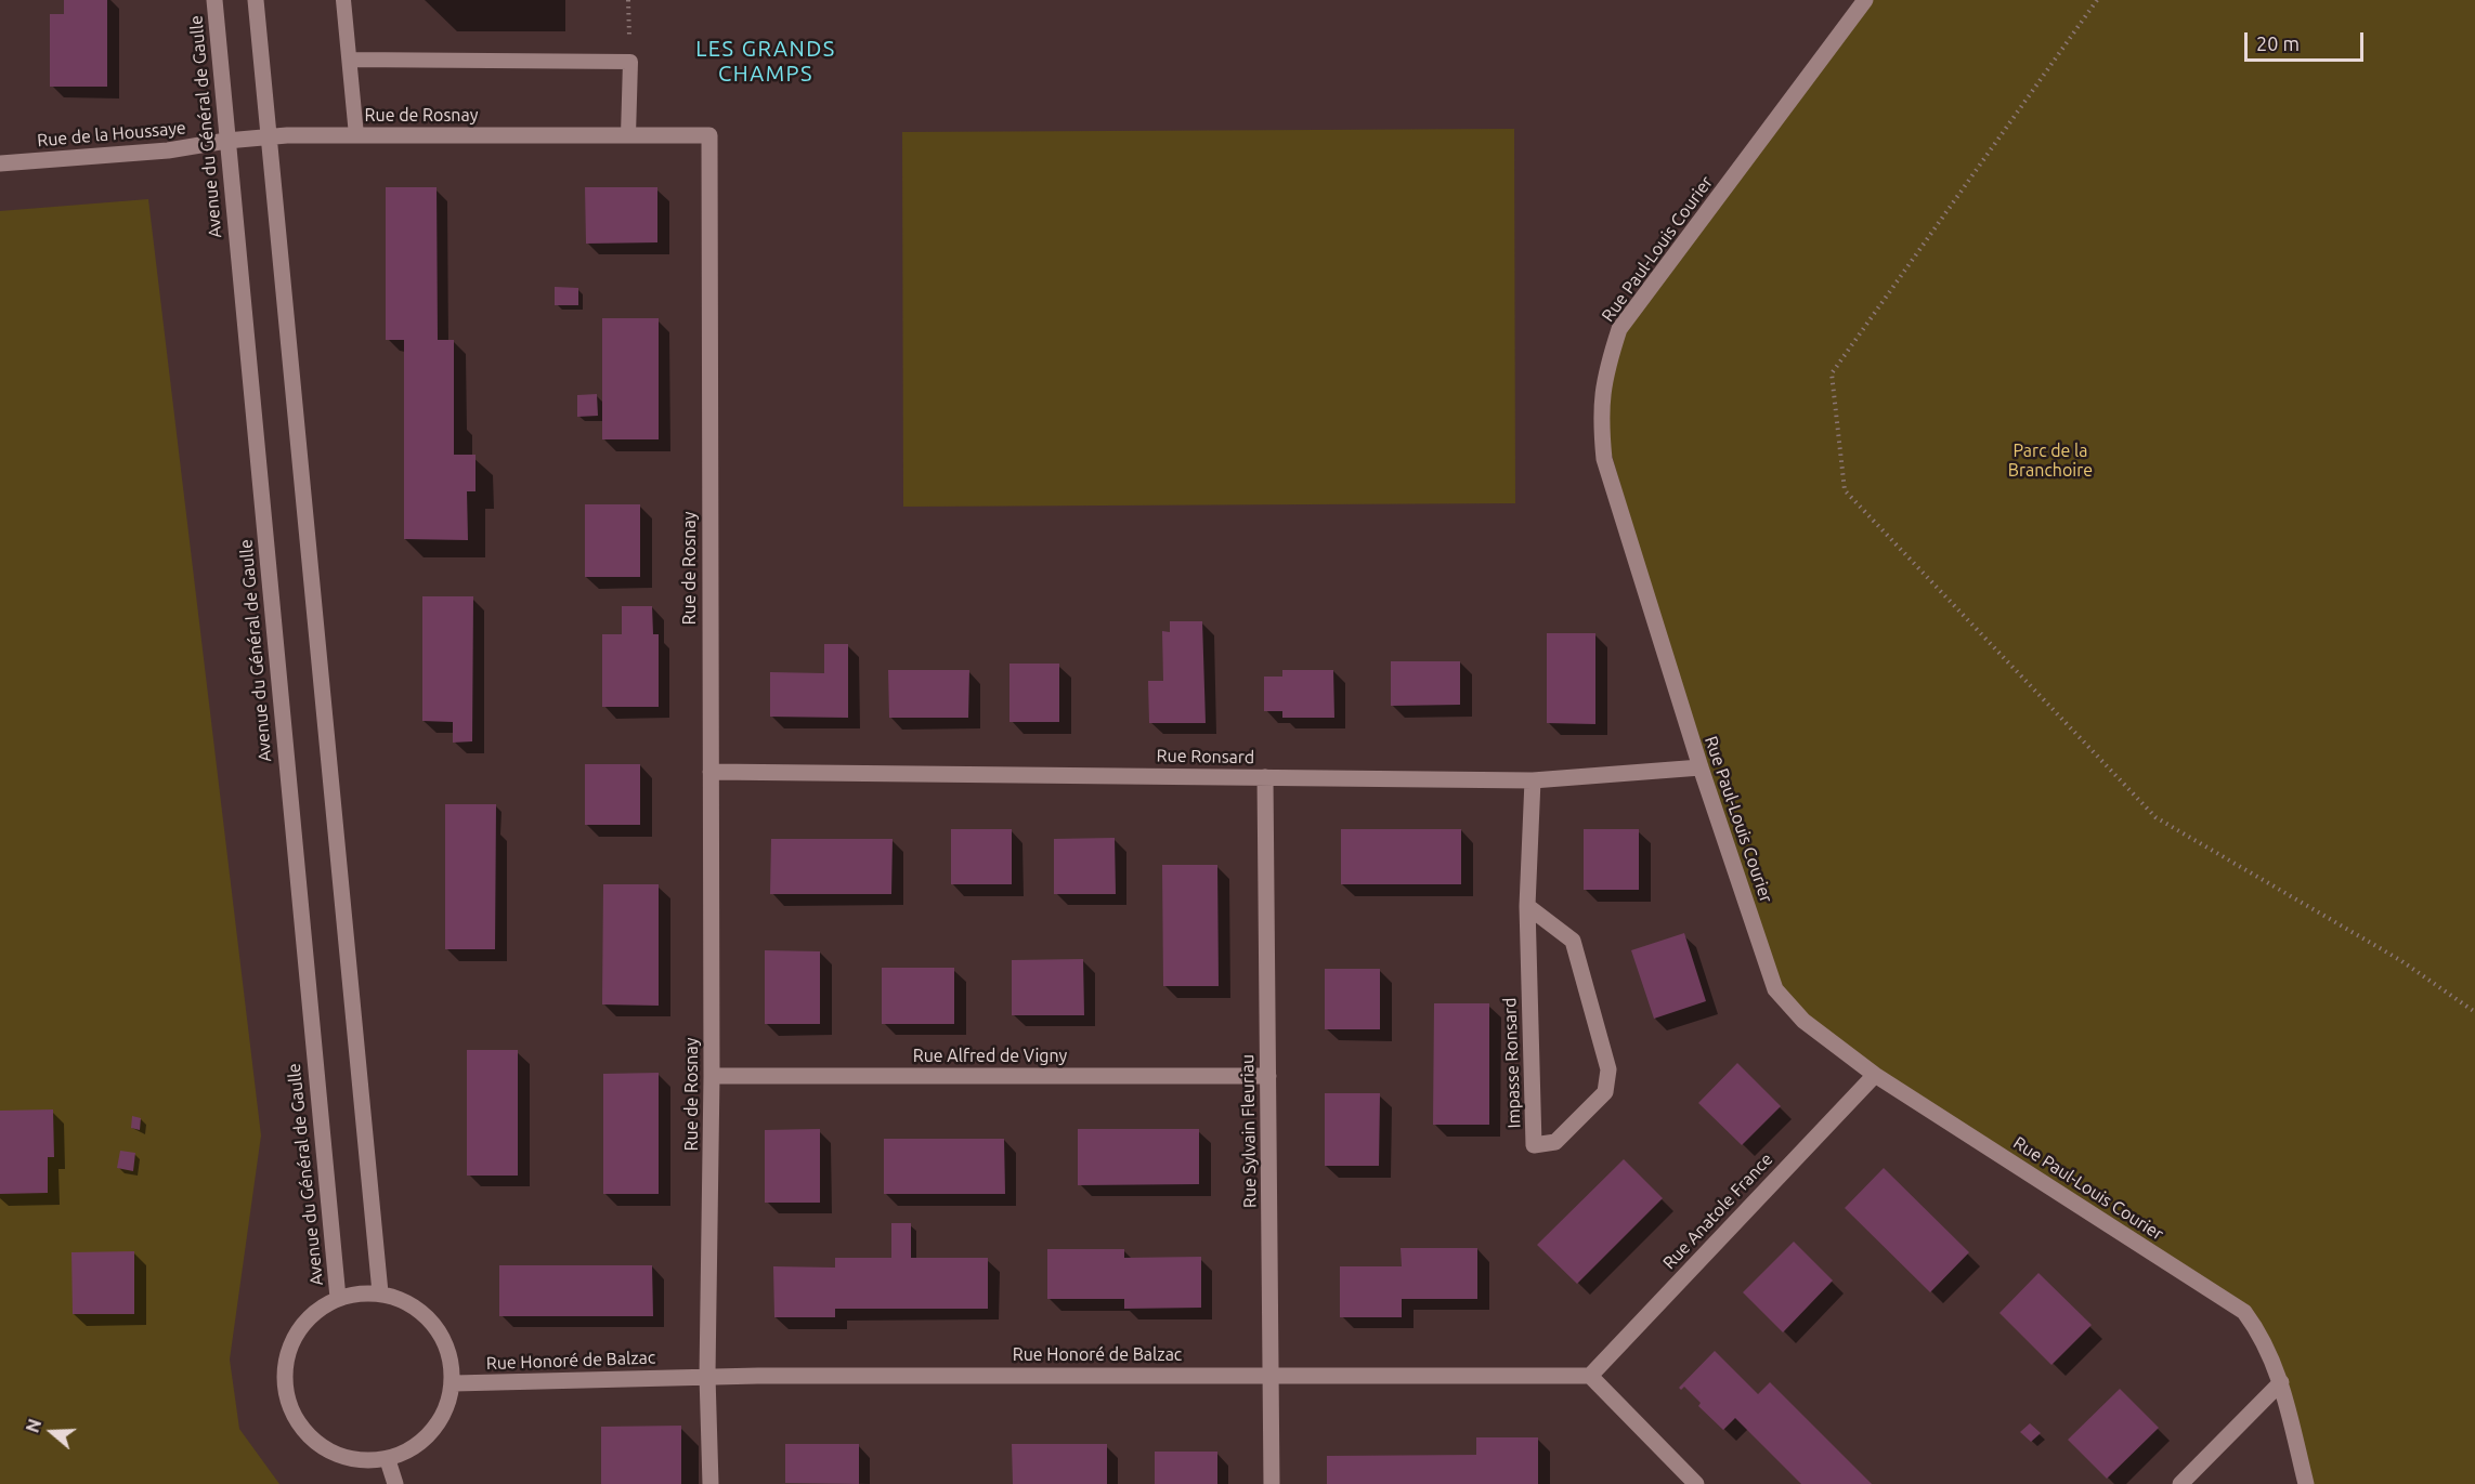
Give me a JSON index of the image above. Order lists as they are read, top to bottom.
{
  "streets": {
    "street": [
      "Rue de Rosnay",
      "Avenue du Général de Gaulle",
      "Rue de la Houssaye",
      "Rue Paul-Louis Courier",
      "Rue Ronsard",
      "Rue Alfred de Vigny",
      "Impasse Ronsard",
      "Rue Sylvain Fleuriau",
      "Rue Anatole France",
      "Rue Honoré de Balzac"
    ]
  },
  "crossings": [
    ["Rue de Rosnay", "Avenue du Général de Gaulle"],
    ["Rue de Rosnay", "Rue de la Houssaye"],
    ["Rue de Rosnay", "Rue Ronsard"],
    ["Rue de Rosnay", "Rue Alfred de Vigny"],
    ["Rue de Rosnay", "Rue Honoré de Balzac"],
    ["Avenue du Général de Gaulle", "Rue de la Houssaye"],
    ["Avenue du Général de Gaulle", "Rue Honoré de Balzac"],
    ["Rue Paul-Louis Courier", "Rue Ronsard"],
    ["Rue Paul-Louis Courier", "Rue Anatole France"],
    ["Rue Ronsard", "Impasse Ronsard"],
    ["Rue Ronsard", "Rue Sylvain Fleuriau"],
    ["Rue Alfred de Vigny", "Rue Sylvain Fleuriau"],
    ["Rue Sylvain Fleuriau", "Rue Honoré de Balzac"],
    ["Rue Anatole France", "Rue Honoré de Balzac"]
  ],
  "districts": ["LES GRANDS CHAMPS"],
  "parks": ["Parc de la Branchoire"],
  "scale_bar": "20 m",
  "north": "left"
}
